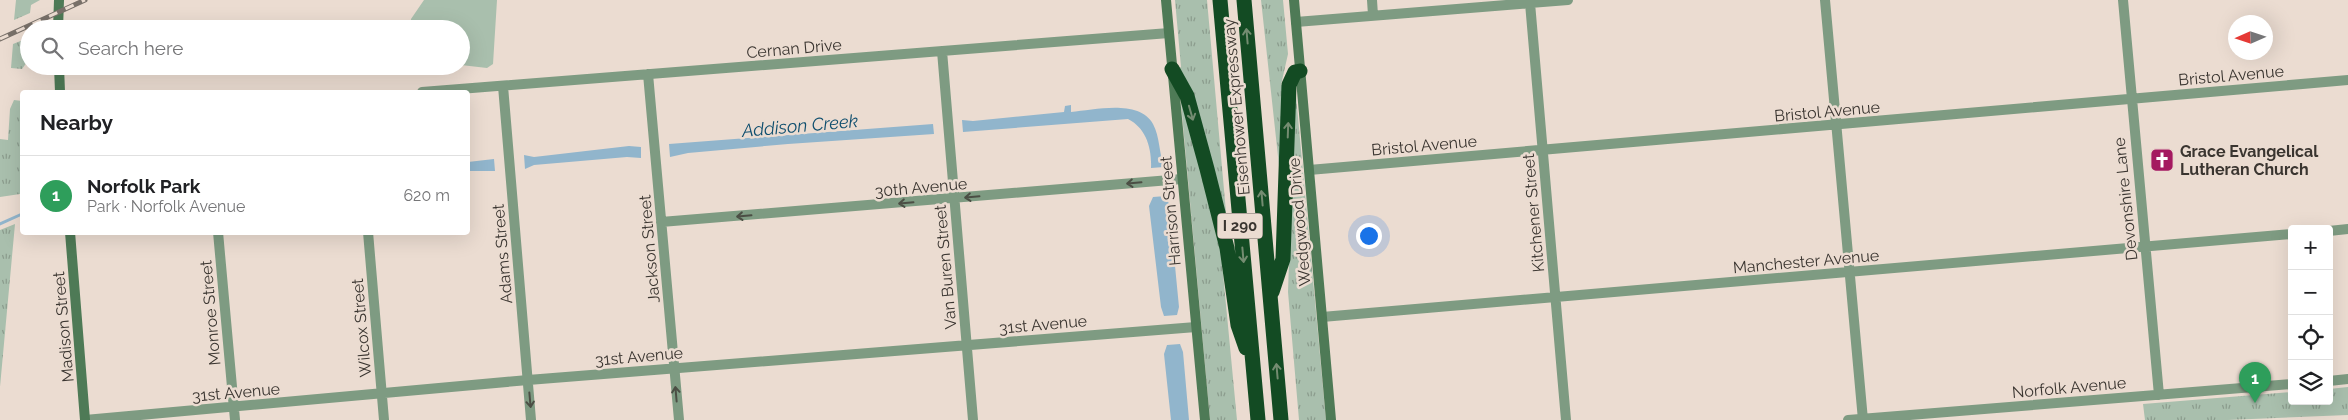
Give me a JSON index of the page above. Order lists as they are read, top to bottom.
{
  "streets": {
    "highway": ["Eisenhower Expressway", "I 290"],
    "street": [
      "Cernan Drive",
      "Bristol Avenue",
      "30th Avenue",
      "Devonshire Lane",
      "Harrison Street",
      "Kitchener Street",
      "Wedgwood Drive",
      "Jackson Street",
      "Adams Street",
      "Manchester Avenue",
      "Van Buren Street",
      "Monroe Street",
      "31st Avenue",
      "Madison Street",
      "Wilcox Street",
      "Norfolk Avenue"
    ]
  },
  "crossings": [
    ["Cernan Drive", "Harrison Street"],
    ["Cernan Drive", "Jackson Street"],
    ["Cernan Drive", "Adams Street"],
    ["Cernan Drive", "Van Buren Street"],
    ["Bristol Avenue", "Devonshire Lane"],
    ["Bristol Avenue", "Kitchener Street"],
    ["Bristol Avenue", "Wedgwood Drive"],
    ["30th Avenue", "Harrison Street"],
    ["30th Avenue", "Jackson Street"],
    ["30th Avenue", "Van Buren Street"],
    ["Devonshire Lane", "Manchester Avenue"],
    ["Devonshire Lane", "Norfolk Avenue"],
    ["Harrison Street", "31st Avenue"],
    ["Kitchener Street", "Manchester Avenue"],
    ["Wedgwood Drive", "Manchester Avenue"],
    ["Jackson Street", "31st Avenue"],
    ["Adams Street", "31st Avenue"],
    ["Van Buren Street", "31st Avenue"],
    ["Monroe Street", "31st Avenue"],
    ["31st Avenue", "Madison Street"],
    ["31st Avenue", "Wilcox Street"]
  ],
  "one_way": ["30th Avenue"],
  "water": ["Addison Creek"],
  "places": {
    "church": ["Grace Evangelical Lutheran Church"]
  },
  "north": "left",
  "page": {
    "search": "Search here",
    "heading": "Nearby",
    "list": [
      {
        "mark": "1",
        "name": "Norfolk Park",
        "note": "Park · Norfolk Avenue",
        "value": "620 m"
      }
    ],
    "map_buttons": ["+", "−"],
    "pins": "1"
  }
}
